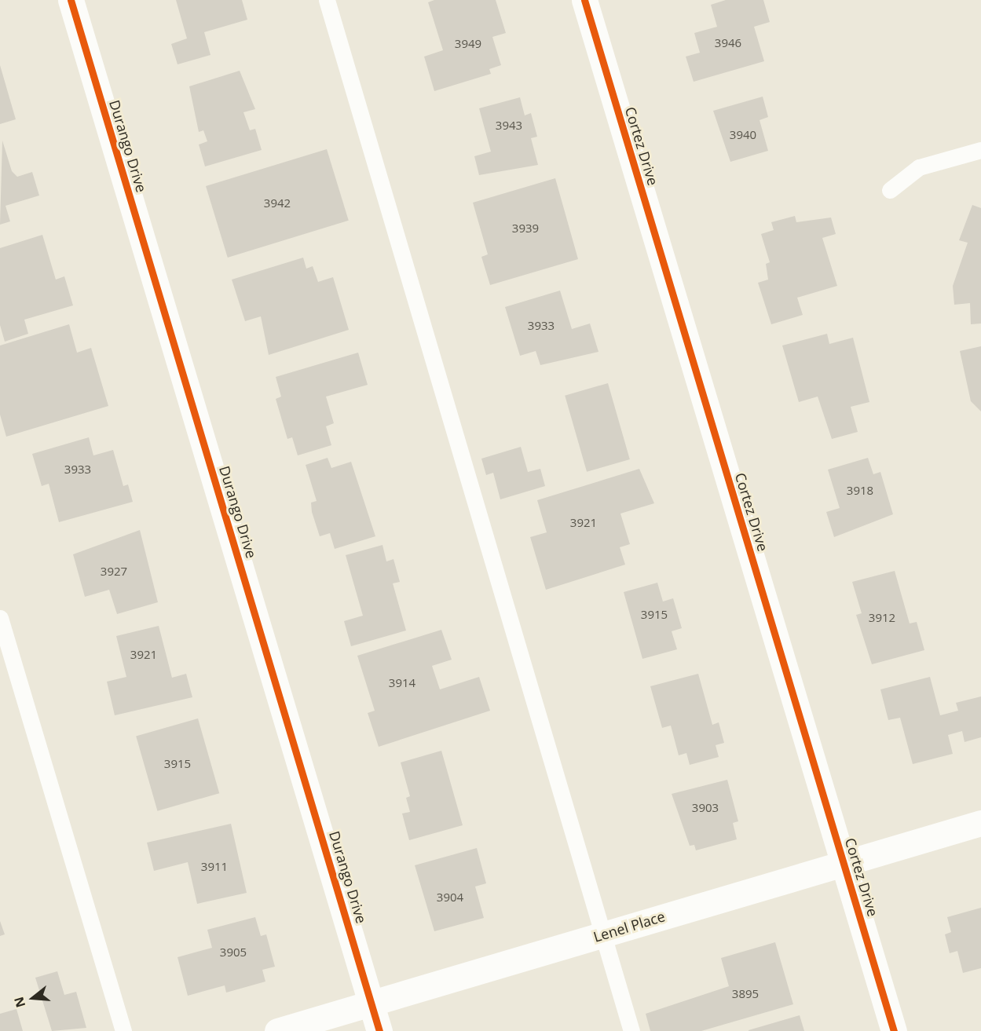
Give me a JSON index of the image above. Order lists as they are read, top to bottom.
{
  "streets": {
    "street": ["Durango Drive", "Cortez Drive", "Lenel Place"]
  },
  "crossings": [
    ["Durango Drive", "Lenel Place"],
    ["Cortez Drive", "Lenel Place"]
  ],
  "house_numbers": [
    "3946",
    "3949",
    "3943",
    "3940",
    "3942",
    "3939",
    "3933",
    "3933",
    "3918",
    "3921",
    "3927",
    "3915",
    "3912",
    "3921",
    "3914",
    "3915",
    "3903",
    "3911",
    "3904",
    "3905",
    "3895"
  ],
  "north": "left"
}
